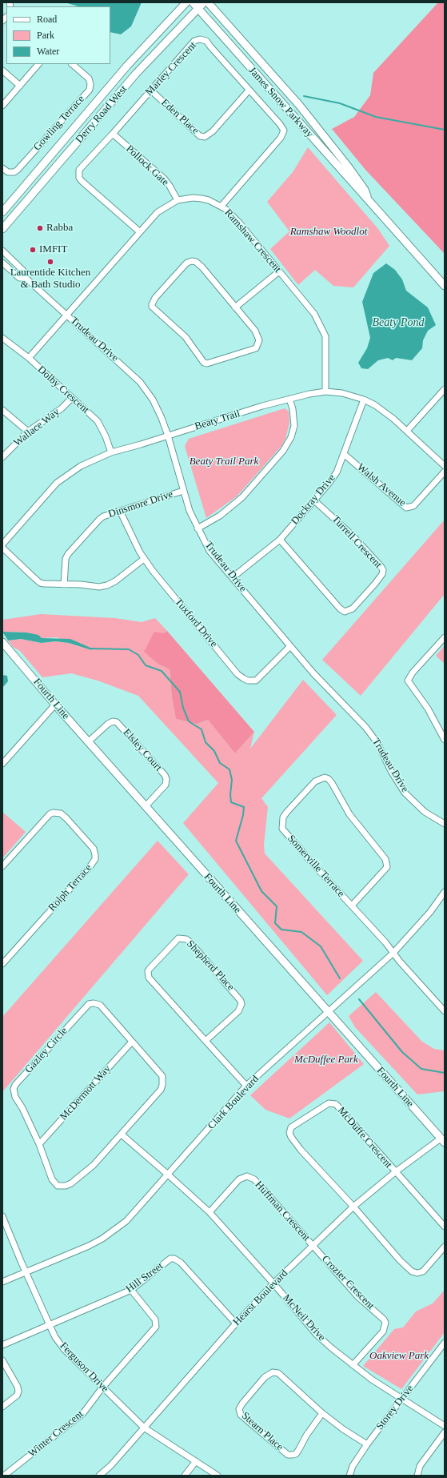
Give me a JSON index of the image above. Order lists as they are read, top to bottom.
{
  "streets": {
    "main road": ["James Snow Parkway", "Derry Road West", "Fourth Line"],
    "street": [
      "Marley Crescent",
      "Eden Place",
      "Gowling Terrace",
      "Pollock Gate",
      "Ramshaw Crescent",
      "Trudeau Drive",
      "Dolby Crescent",
      "Beaty Trail",
      "Wallace Way",
      "Walsh Avenue",
      "Dockray Drive",
      "Dinsmore Drive",
      "Turrell Crescent",
      "Tuxford Drive",
      "Elsley Court",
      "Somerville Terrace",
      "Rolph Terrace",
      "Shepherd Place",
      "Gazley Circle",
      "McDermott Way",
      "Clark Boulevard",
      "McDuffe Crescent",
      "Huffman Crescent",
      "Hill Street",
      "Crozier Crescent",
      "Hearst Boulevard",
      "McNeil Drive",
      "Ferguson Drive",
      "Storey Drive",
      "Stearn Place",
      "Winter Crescent"
    ]
  },
  "crossings": [
    ["Marley Crescent", "Eden Place"],
    ["Marley Crescent", "Pollock Gate"],
    ["Marley Crescent", "Ramshaw Crescent"],
    ["James Snow Parkway", "Derry Road West"],
    ["Pollock Gate", "Ramshaw Crescent"],
    ["Ramshaw Crescent", "Trudeau Drive"],
    ["Ramshaw Crescent", "Dolby Crescent"],
    ["Ramshaw Crescent", "Beaty Trail"],
    ["Trudeau Drive", "Beaty Trail"],
    ["Trudeau Drive", "Dockray Drive"],
    ["Trudeau Drive", "Dinsmore Drive"],
    ["Trudeau Drive", "Tuxford Drive"],
    ["Dolby Crescent", "Beaty Trail"],
    ["Dolby Crescent", "Wallace Way"],
    ["Beaty Trail", "Dockray Drive"],
    ["Walsh Avenue", "Dockray Drive"],
    ["Dockray Drive", "Turrell Crescent"],
    ["Dinsmore Drive", "Tuxford Drive"],
    ["Fourth Line", "Elsley Court"],
    ["Fourth Line", "Clark Boulevard"],
    ["Fourth Line", "Hearst Boulevard"],
    ["Somerville Terrace", "Clark Boulevard"],
    ["Shepherd Place", "Clark Boulevard"],
    ["Gazley Circle", "McDermott Way"],
    ["Clark Boulevard", "McNeil Drive"],
    ["Clark Boulevard", "Ferguson Drive"],
    ["McDuffe Crescent", "Hearst Boulevard"],
    ["Huffman Crescent", "Crozier Crescent"],
    ["Huffman Crescent", "Hearst Boulevard"],
    ["Huffman Crescent", "McNeil Drive"],
    ["Hill Street", "Hearst Boulevard"],
    ["Hill Street", "Ferguson Drive"],
    ["Hill Street", "Winter Crescent"],
    ["Crozier Crescent", "Hearst Boulevard"],
    ["Crozier Crescent", "McNeil Drive"],
    ["Hearst Boulevard", "McNeil Drive"],
    ["Hearst Boulevard", "Ferguson Drive"],
    ["McNeil Drive", "Storey Drive"],
    ["Ferguson Drive", "Winter Crescent"],
    ["Storey Drive", "Stearn Place"]
  ],
  "water": ["Beaty Pond"],
  "parks": [
    "Ramshaw Woodlot",
    "Beaty Trail Park",
    "McDuffee Park",
    "Oakview Park"
  ],
  "places": ["Rabba", "IMFIT", "Laurentide Kitchen & Bath Studio"],
  "legend": ["Road", "Park", "Water"]
}
